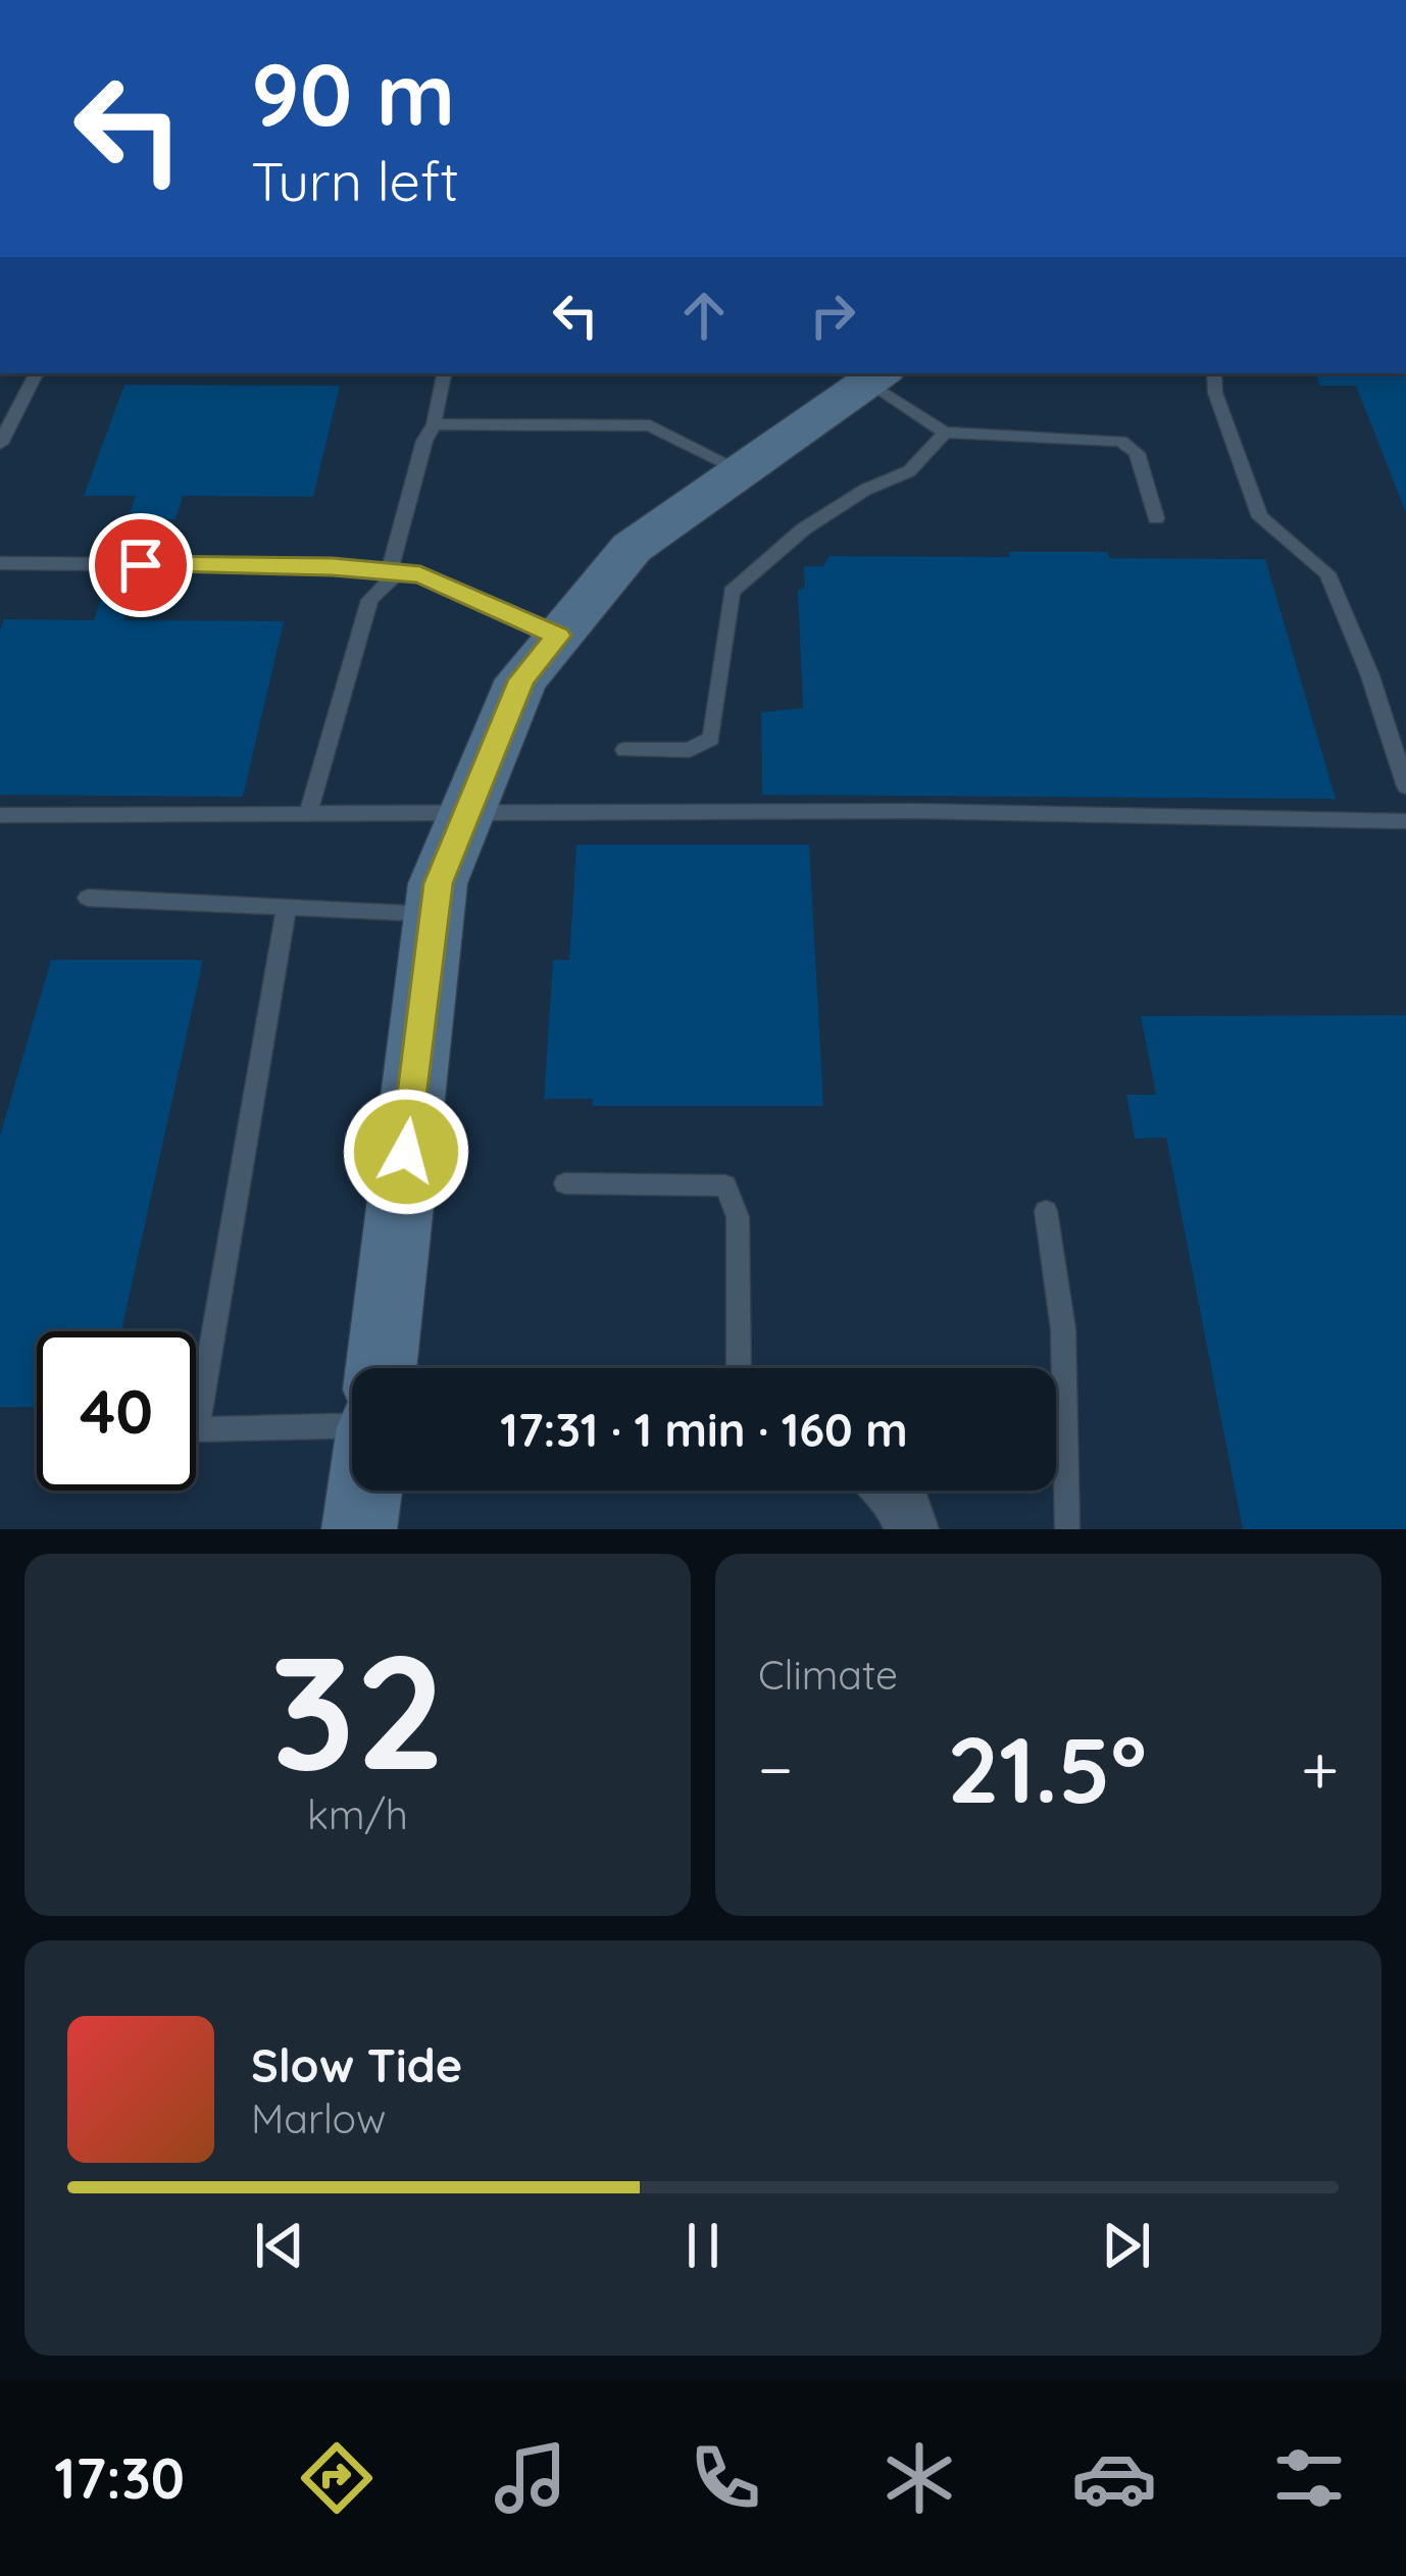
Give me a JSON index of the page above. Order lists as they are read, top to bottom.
{
  "page": {
    "turn": ["90 m", "Turn left"],
    "limit": "40",
    "trip": "17:31 · 1 min · 160 m",
    "tile": [
      ["32", "km/h"],
      "Climate"
    ],
    "heat": ["−", "21.5°", "+"],
    "song": ["Slow Tide", "Marlow"],
    "tabs": "17:30"
  }
}
